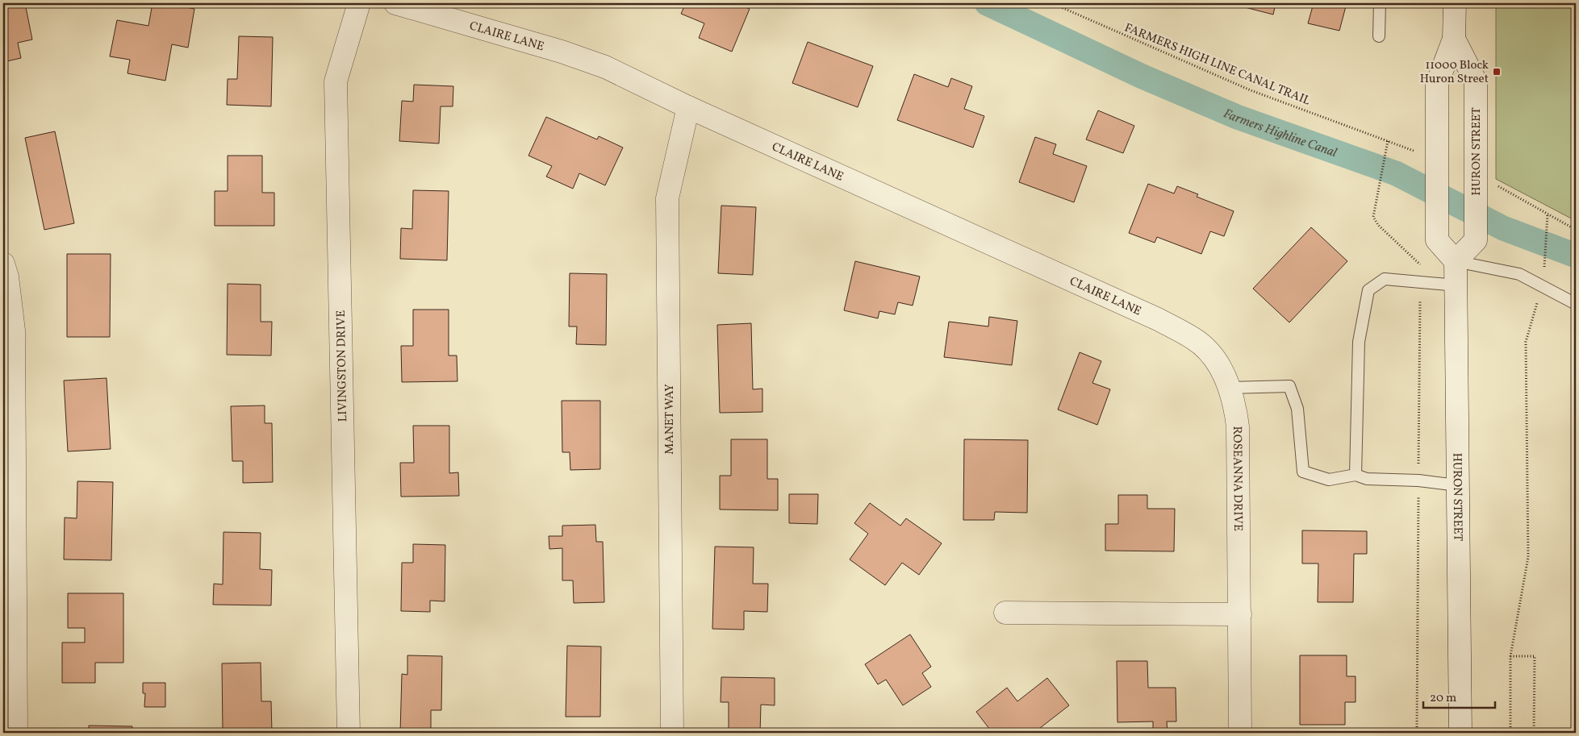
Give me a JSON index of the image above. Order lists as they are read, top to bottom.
{
  "streets": {
    "street": [
      "CLAIRE LANE",
      "HURON STREET",
      "LIVINGSTON DRIVE",
      "MANET WAY",
      "ROSEANNA DRIVE"
    ],
    "path": ["FARMERS HIGH LINE CANAL TRAIL"]
  },
  "crossings": [
    ["CLAIRE LANE", "MANET WAY"],
    ["CLAIRE LANE", "ROSEANNA DRIVE"]
  ],
  "water": ["Farmers Highline Canal"],
  "places": {
    "transit": ["11000 Block Huron Street"]
  },
  "scale_bar": "20 m"
}
